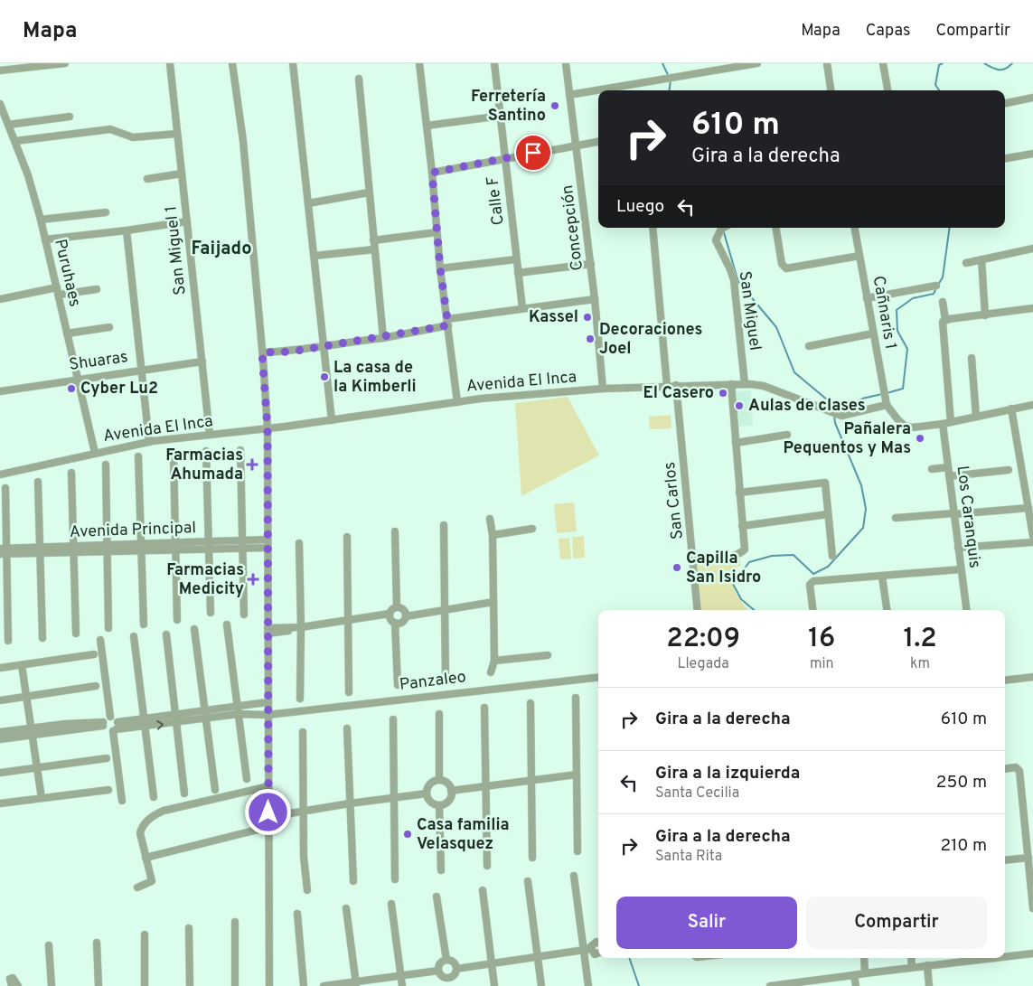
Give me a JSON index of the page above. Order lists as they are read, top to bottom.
{
  "streets": {
    "street": [
      "Calle F",
      "Concepción",
      "San Miguel 1",
      "Puruhaes",
      "San Miguel",
      "Cañnaris 1",
      "Shuaras",
      "Avenida El Inca",
      "San Carlos",
      "Los Caranquis",
      "Avenida Principal",
      "Panzaleo"
    ]
  },
  "crossings": [
    ["Concepción", "Avenida El Inca"],
    ["San Miguel 1", "Shuaras"],
    ["San Miguel 1", "Avenida El Inca"],
    ["Puruhaes", "Shuaras"],
    ["Puruhaes", "Avenida El Inca"],
    ["San Miguel", "Avenida El Inca"],
    ["Cañnaris 1", "Avenida El Inca"],
    ["Avenida El Inca", "San Carlos"]
  ],
  "districts": ["Faijado"],
  "places": {
    "other": [
      "Ferretería Santino",
      "Kassel",
      "Decoraciones Joel",
      "La casa de la Kimberli",
      "Cyber Lu2",
      "El Casero",
      "Aulas de clases",
      "Pañalera Pequentos y Mas",
      "Capilla San Isidro",
      "Casa familia Velasquez"
    ],
    "health": ["Farmacias Ahumada", "Farmacias Medicity"]
  },
  "page": {
    "header": "Mapa",
    "nav": ["Mapa", "Capas", "Compartir"],
    "turn": ["610 m", "Gira a la derecha"],
    "then": "Luego",
    "eta": [
      "22:09",
      "Llegada",
      "16",
      "min",
      "1.2",
      "km"
    ],
    "list": [
      {
        "name": "Gira a la derecha",
        "value": "610 m"
      },
      {
        "name": "Gira a la izquierda",
        "note": "Santa Cecilia",
        "value": "250 m"
      },
      {
        "name": "Gira a la derecha",
        "note": "Santa Rita",
        "value": "210 m"
      }
    ],
    "buttons": ["Salir", "Compartir"]
  }
}
